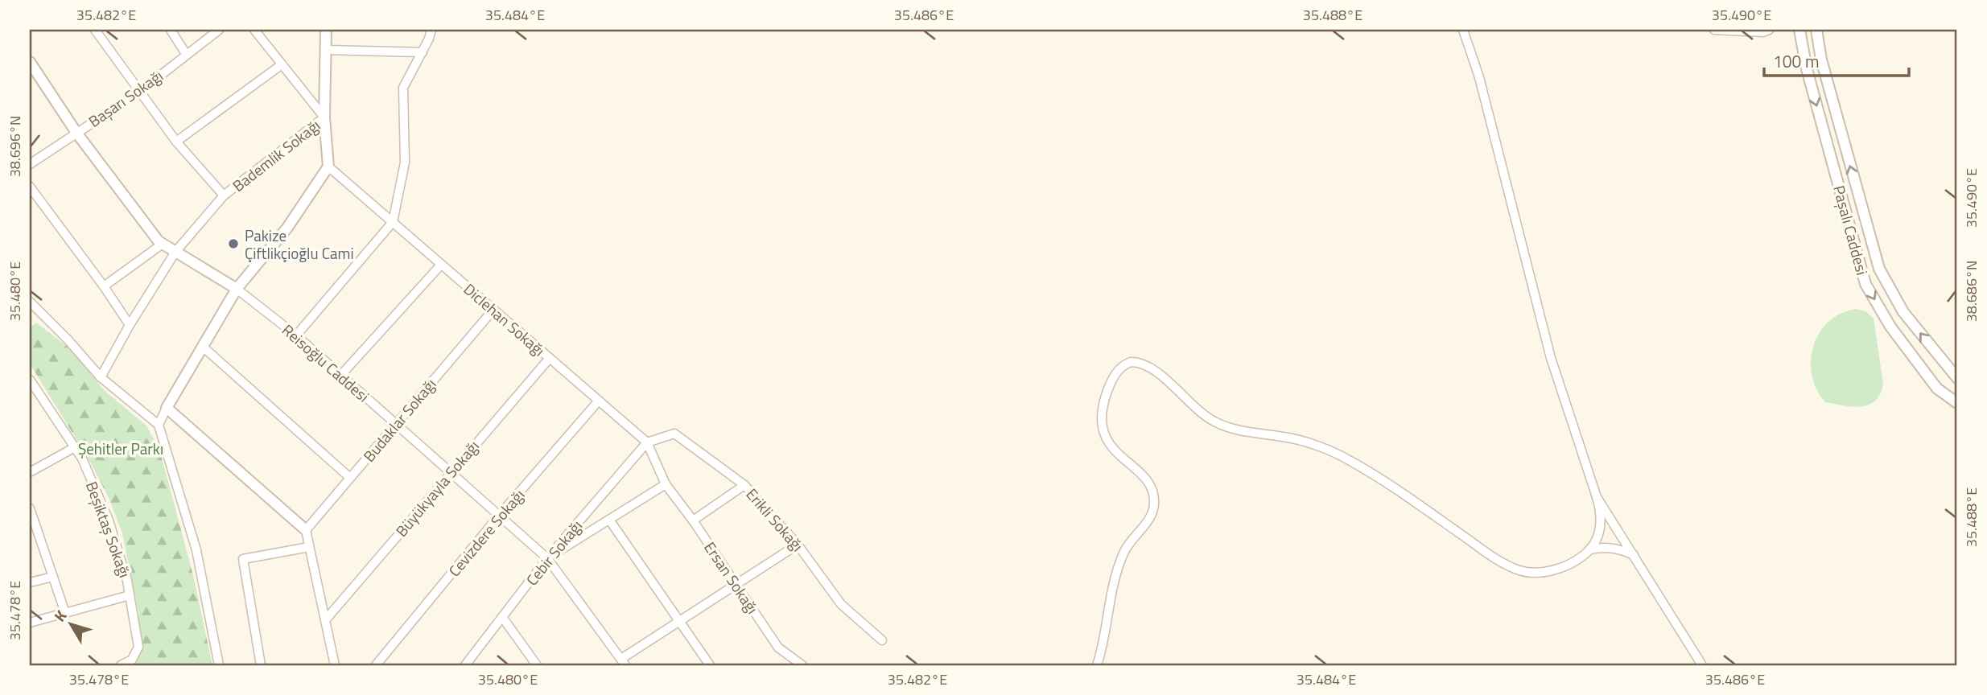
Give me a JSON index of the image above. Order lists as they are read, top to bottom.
{
  "streets": {
    "street": [
      "Başarı Sokağı",
      "Bademlik Sokağı",
      "Paşalı Caddesi",
      "Diclehan Sokağı",
      "Reisoğlu Caddesi",
      "Budaklar Sokağı",
      "Büyükyayla Sokağı",
      "Erikli Sokağı",
      "Beşiktaş Sokağı",
      "Cevizdere Sokağı",
      "Cebir Sokağı",
      "Ersan Sokağı"
    ]
  },
  "crossings": [
    ["Başarı Sokağı", "Reisoğlu Caddesi"],
    ["Bademlik Sokağı", "Reisoğlu Caddesi"],
    ["Diclehan Sokağı", "Budaklar Sokağı"],
    ["Diclehan Sokağı", "Büyükyayla Sokağı"],
    ["Diclehan Sokağı", "Erikli Sokağı"],
    ["Diclehan Sokağı", "Cevizdere Sokağı"],
    ["Diclehan Sokağı", "Cebir Sokağı"],
    ["Diclehan Sokağı", "Ersan Sokağı"],
    ["Reisoğlu Caddesi", "Budaklar Sokağı"],
    ["Reisoğlu Caddesi", "Büyükyayla Sokağı"],
    ["Reisoğlu Caddesi", "Cevizdere Sokağı"],
    ["Reisoğlu Caddesi", "Cebir Sokağı"],
    ["Erikli Sokağı", "Cebir Sokağı"]
  ],
  "parks": ["Şehitler Parkı"],
  "places": ["Pakize Çiftlikçioğlu Cami"],
  "scale_bar": "100 m",
  "north": "top left",
  "coordinates": [
    "35.482°E",
    "35.484°E",
    "35.486°E",
    "35.488°E",
    "35.490°E",
    "38.696°N",
    "38.686°N",
    "35.480°E",
    "35.478°E"
  ]
}
